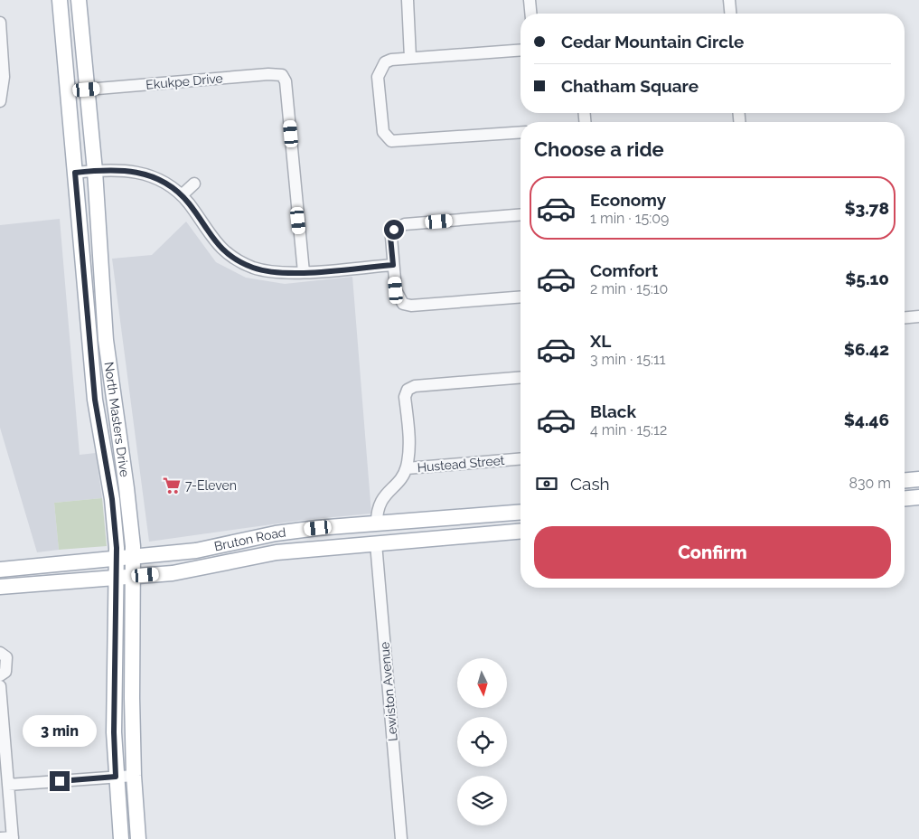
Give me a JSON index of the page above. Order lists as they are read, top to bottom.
{
  "streets": {
    "main road": ["North Masters Drive", "Bruton Road"],
    "street": ["Ekukpe Drive", "Hustead Street", "Lewiston Avenue"]
  },
  "crossings": [
    ["Ekukpe Drive", "North Masters Drive"],
    ["North Masters Drive", "Bruton Road"],
    ["Hustead Street", "Bruton Road"],
    ["Bruton Road", "Lewiston Avenue"]
  ],
  "places": {
    "supermarket": ["7-Eleven"]
  },
  "north": "bottom",
  "page": {
    "banner": ["Cedar Mountain Circle", "Chatham Square"],
    "heading": "Choose a ride",
    "list": [
      {
        "name": "Economy",
        "note": "1 min · 15:09",
        "value": "$3.78"
      },
      {
        "name": "Comfort",
        "note": "2 min · 15:10",
        "value": "$5.10"
      },
      {
        "name": "XL",
        "note": "3 min · 15:11",
        "value": "$6.42"
      },
      {
        "name": "Black",
        "note": "4 min · 15:12",
        "value": "$4.46"
      }
    ],
    "pay": ["Cash", "830 m"],
    "buttons": "Confirm",
    "bubble": "3 min"
  }
}
